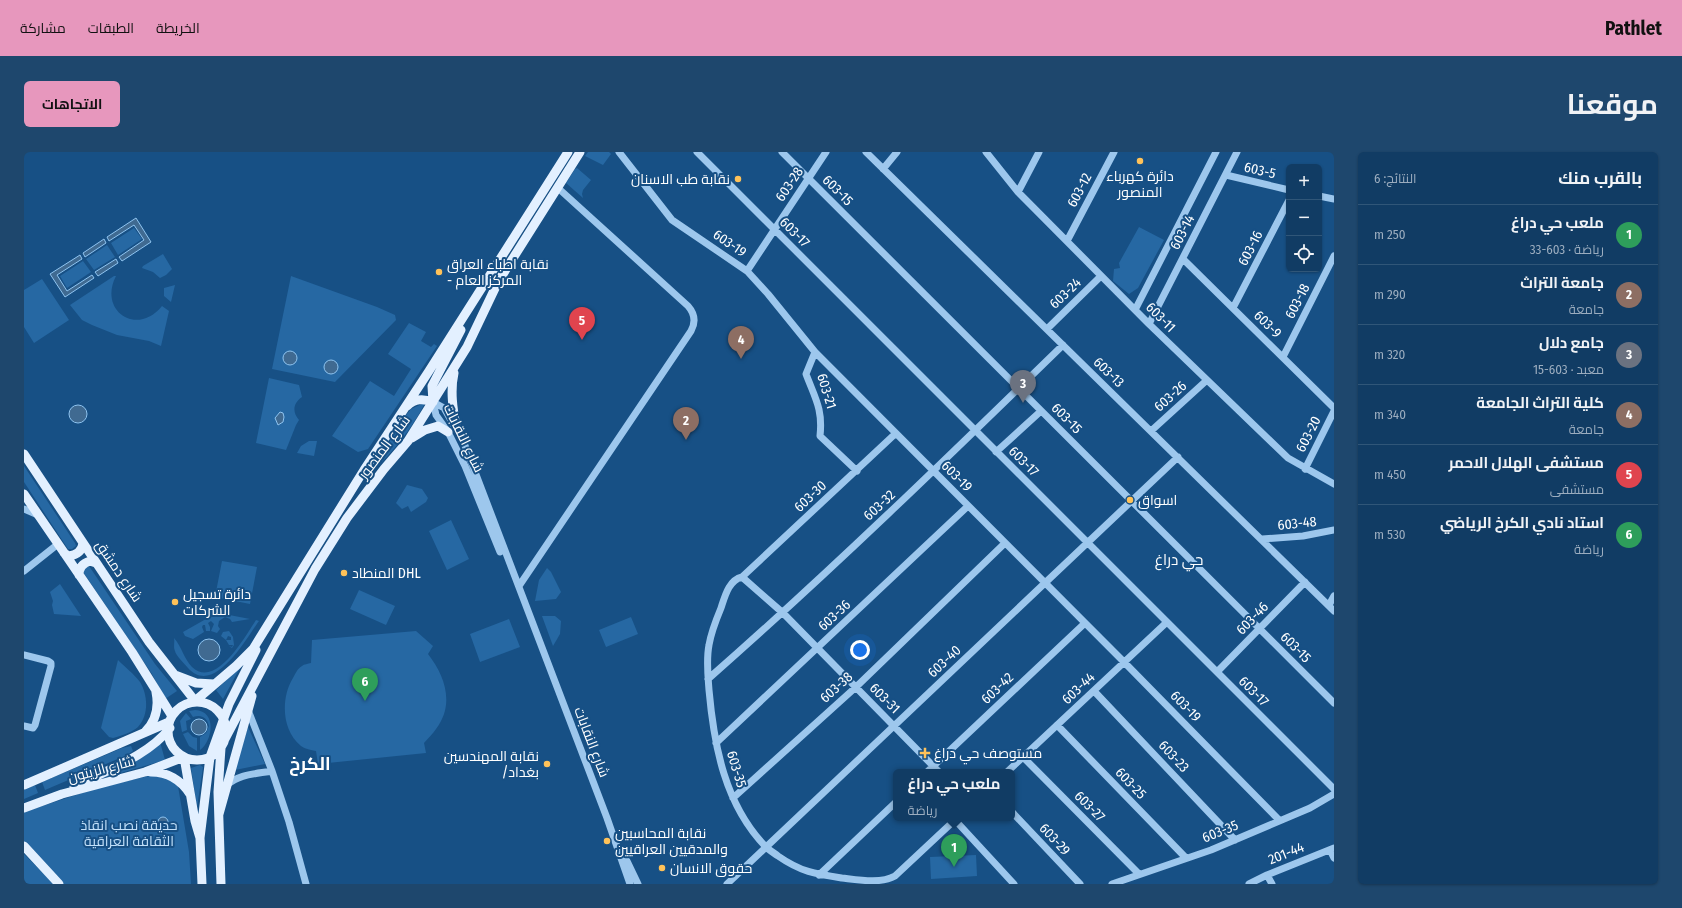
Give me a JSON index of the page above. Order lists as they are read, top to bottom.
{
  "streets": {
    "main road": ["شارع المنصور", "شارع دمشق", "شارع الزيتون"],
    "street": [
      "603-5",
      "603-28",
      "603-15",
      "603-12",
      "603-17",
      "603-14",
      "603-19",
      "603-16",
      "603-24",
      "603-18",
      "603-11",
      "603-9",
      "603-13",
      "603-21",
      "603-26",
      "603-20",
      "شارع النقابات",
      "603-30",
      "603-32",
      "603-48",
      "603-36",
      "603-46",
      "603-40",
      "603-38",
      "603-42",
      "603-44",
      "603-31",
      "603-23",
      "603-35",
      "603-25",
      "603-27",
      "603-29",
      "201-44"
    ]
  },
  "crossings": [
    ["603-5", "603-14"],
    ["603-28", "603-15"],
    ["603-28", "603-17"],
    ["603-28", "603-19"],
    ["603-15", "603-32"],
    ["603-15", "603-46"],
    ["603-15", "603-40"],
    ["603-12", "603-11"],
    ["603-17", "603-32"],
    ["603-17", "603-46"],
    ["603-17", "603-40"],
    ["603-17", "603-44"],
    ["603-14", "603-11"],
    ["603-14", "603-9"],
    ["603-19", "603-21"],
    ["603-19", "603-30"],
    ["603-19", "603-32"],
    ["603-19", "603-36"],
    ["603-19", "603-40"],
    ["603-19", "603-38"],
    ["603-19", "603-42"],
    ["603-19", "603-44"],
    ["603-19", "603-35"],
    ["603-16", "603-9"],
    ["603-24", "603-11"],
    ["603-24", "603-13"],
    ["603-18", "603-9"],
    ["603-11", "603-26"],
    ["603-11", "603-20"],
    ["603-13", "603-26"],
    ["603-13", "603-32"],
    ["603-13", "603-48"],
    ["603-13", "603-46"],
    ["603-13", "603-40"],
    ["603-21", "603-30"],
    ["شارع النقابات", "شارع المنصور"],
    ["شارع المنصور", "شارع دمشق"],
    ["شارع المنصور", "شارع الزيتون"],
    ["603-30", "603-31"],
    ["603-30", "603-35"],
    ["603-32", "603-31"],
    ["603-32", "603-35"],
    ["شارع دمشق", "شارع الزيتون"],
    ["603-36", "603-31"],
    ["603-36", "603-35"],
    ["603-40", "603-31"],
    ["603-40", "603-35"],
    ["603-38", "603-31"],
    ["603-38", "603-35"],
    ["603-42", "603-31"],
    ["603-44", "603-23"],
    ["603-44", "603-25"],
    ["603-44", "603-27"],
    ["603-31", "603-35"],
    ["603-23", "603-35"],
    ["603-35", "603-25"],
    ["603-35", "603-27"]
  ],
  "districts": ["حي دراغ", "الكرخ"],
  "parks": ["حديقة نصب انقاذ الثقافة العراقية"],
  "places": {
    "other": [
      "دائرة كهرباء المنصور",
      "نقابة طب الاسنان",
      "نقابة اطباء العراق - المركز العام",
      "اسواق",
      "المنطاد DHL",
      "دائرة تسجيل الشركات",
      "نقابة المهندسين /بغداد",
      "نقابة المحاسبين والمدقيين العراقيين",
      "حقوق الانسان"
    ],
    "health": ["مستوصف حي دراغ"]
  },
  "page": {
    "header": "Pathlet",
    "nav": ["الخريطة", "الطبقات", "مشاركة"],
    "title": "موقعنا",
    "buttons": "الاتجاهات",
    "heading": ["بالقرب منك", "النتائج: 6"],
    "map_buttons": ["+", "−"],
    "list": [
      {
        "mark": "1",
        "name": "ملعب حي دراغ",
        "note": "رياضة · 603-33",
        "value": "250 m"
      },
      {
        "mark": "2",
        "name": "جامعة التراث",
        "note": "جامعة",
        "value": "290 m"
      },
      {
        "mark": "3",
        "name": "جامع دلال",
        "note": "معبد · 603-15",
        "value": "320 m"
      },
      {
        "mark": "4",
        "name": "كلية التراث الجامعة",
        "note": "جامعة",
        "value": "340 m"
      },
      {
        "mark": "5",
        "name": "مستشفى الهلال الاحمر",
        "note": "مستشفى",
        "value": "450 m"
      },
      {
        "mark": "6",
        "name": "استاد نادي الكرخ الرياضي",
        "note": "رياضة",
        "value": "530 m"
      }
    ],
    "pins": [
      "5",
      "4",
      "3",
      "2",
      "6",
      "1"
    ],
    "popup": ["ملعب حي دراغ", "رياضة"]
  }
}
